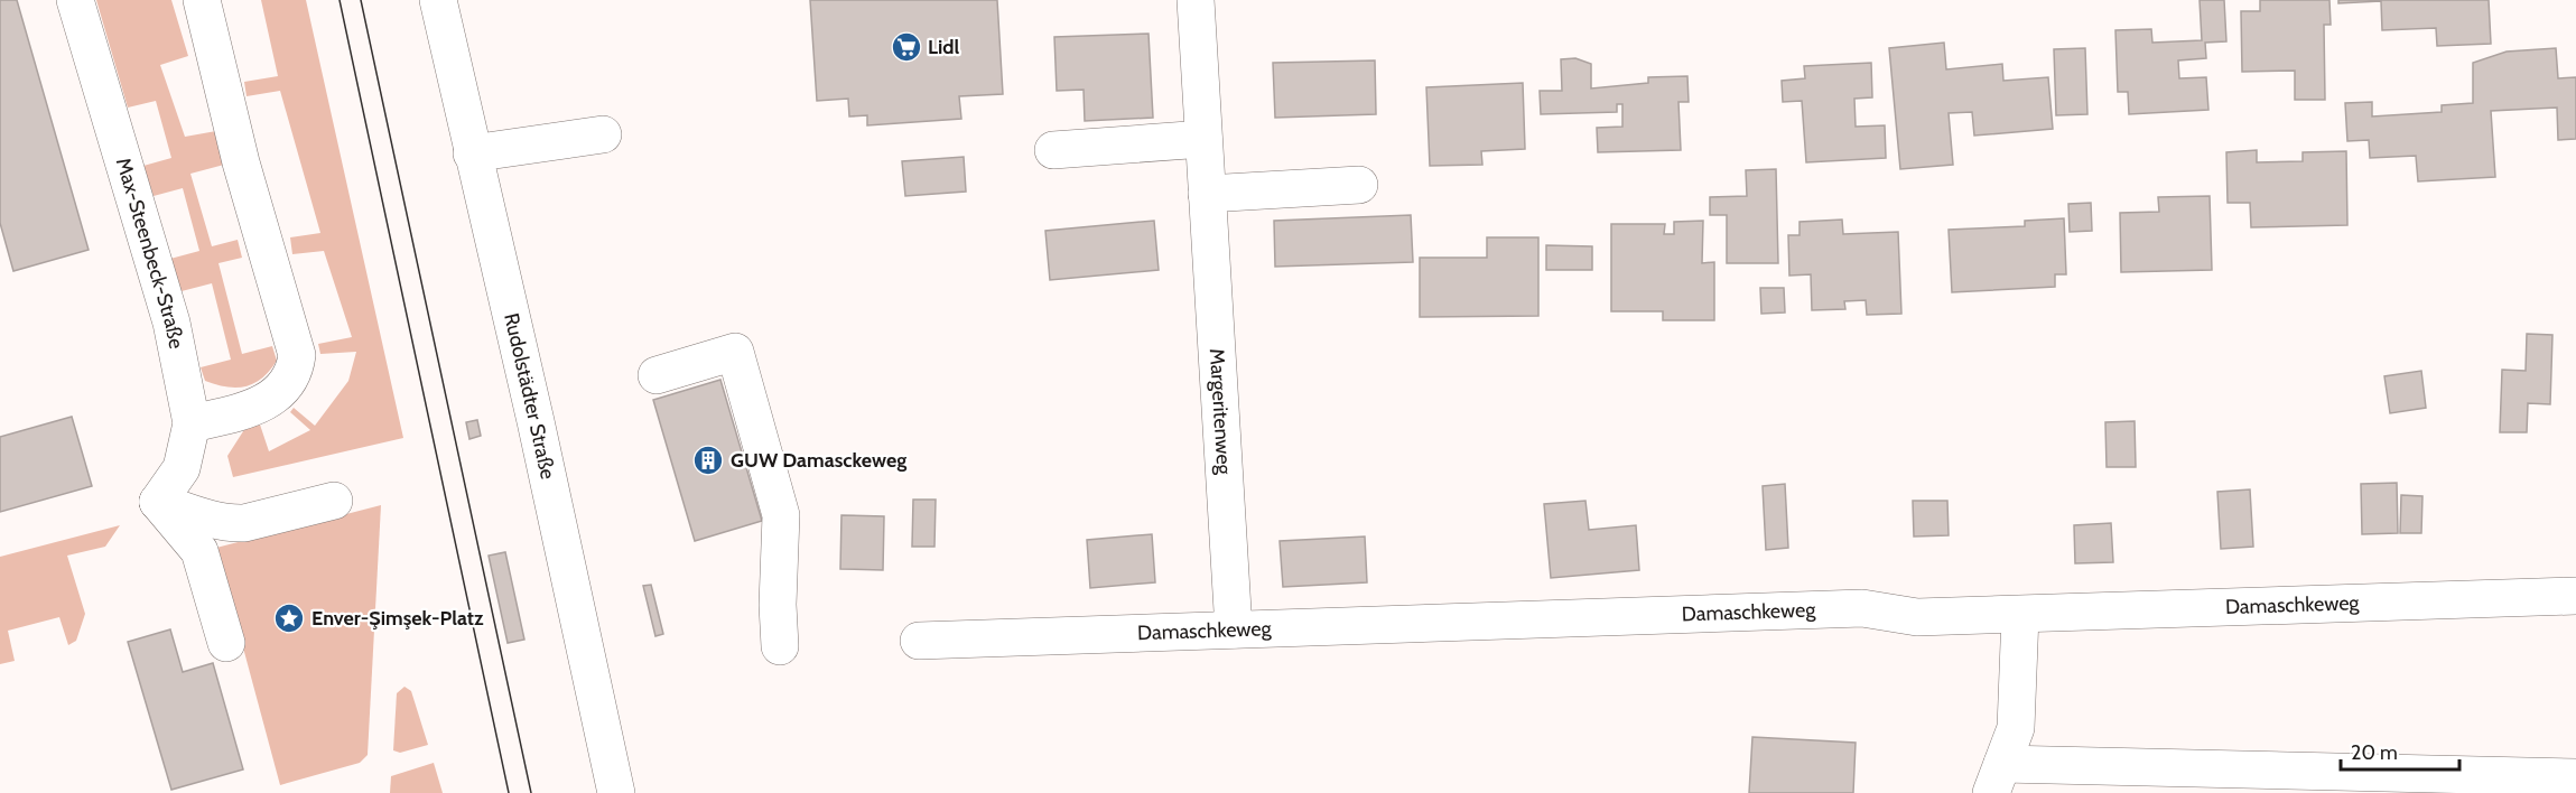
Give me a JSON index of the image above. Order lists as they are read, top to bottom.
{
  "streets": {
    "street": [
      "Max-Steenbeck-Straße",
      "Rudolstädter Straße",
      "Margeritenweg",
      "Damaschkeweg"
    ]
  },
  "crossings": [
    ["Margeritenweg", "Damaschkeweg"]
  ],
  "places": {
    "supermarket": ["Lidl"],
    "building": ["GUW Damasckeweg"],
    "place": ["Enver-Şimşek-Platz"]
  },
  "scale_bar": "20 m"
}
